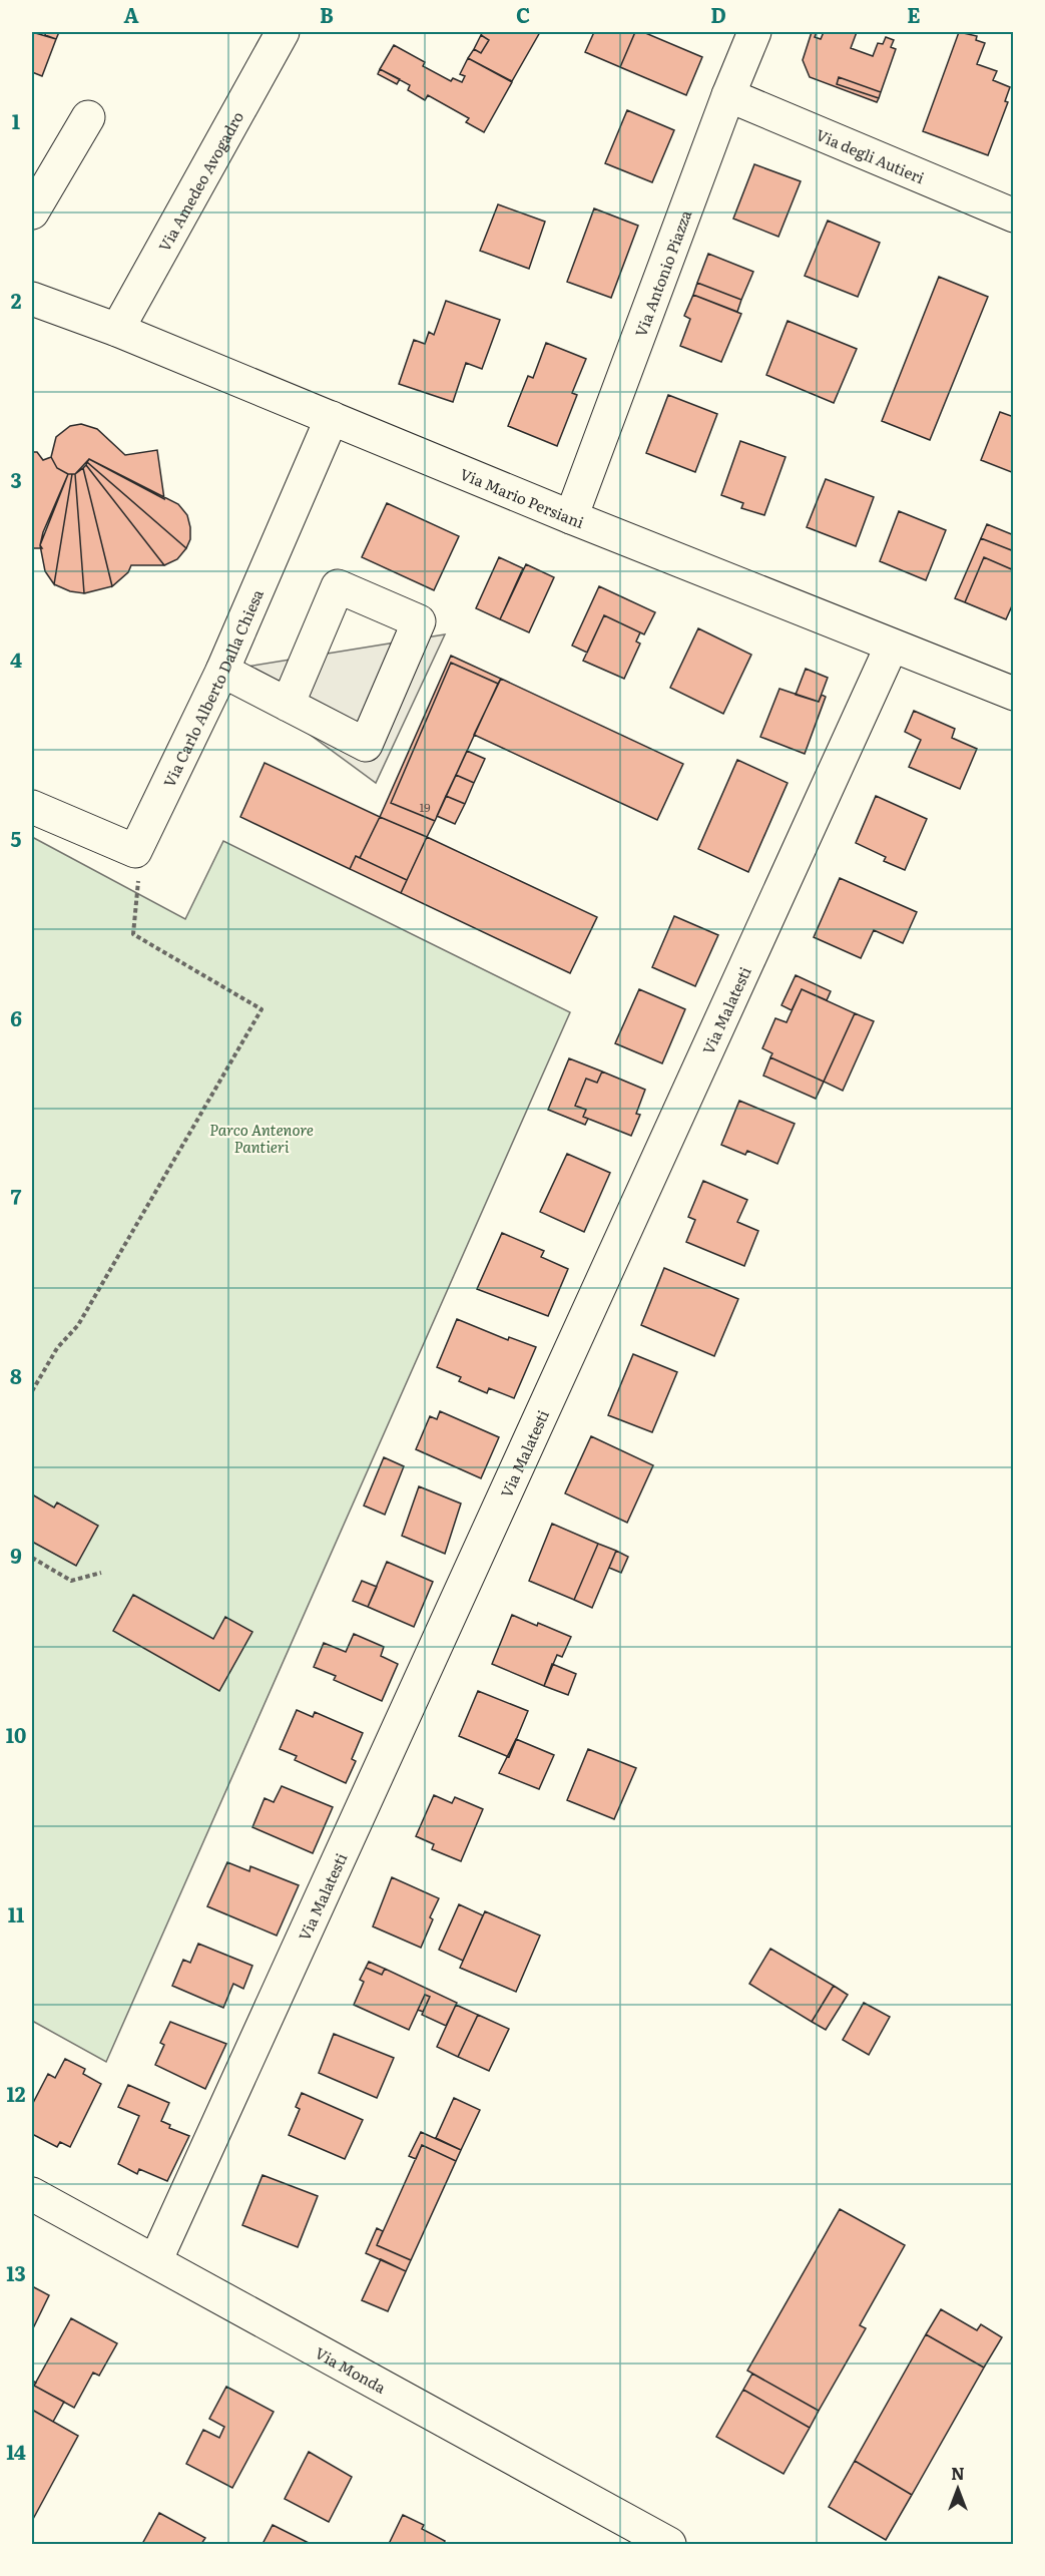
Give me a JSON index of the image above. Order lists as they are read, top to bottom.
{
  "streets": {
    "street": [
      "Via degli Autieri",
      "Via Amedeo Avogadro",
      "Via Antonio Piazza",
      "Via Mario Persiani",
      "Via Carlo Alberto Dalla Chiesa",
      "Via Malatesti",
      "Via Monda"
    ]
  },
  "crossings": [
    ["Via degli Autieri", "Via Antonio Piazza"],
    ["Via Amedeo Avogadro", "Via Mario Persiani"],
    ["Via Antonio Piazza", "Via Mario Persiani"],
    ["Via Mario Persiani", "Via Carlo Alberto Dalla Chiesa"],
    ["Via Mario Persiani", "Via Malatesti"],
    ["Via Malatesti", "Via Monda"]
  ],
  "parks": ["Parco Antenore Pantieri"],
  "house_numbers": ["19"],
  "north": "top",
  "grid": {
    "columns": [
      "A",
      "B",
      "C",
      "D",
      "E"
    ],
    "rows": [
      "1",
      "2",
      "3",
      "4",
      "5",
      "6",
      "7",
      "8",
      "9",
      "10",
      "11",
      "12",
      "13",
      "14"
    ]
  }
}
